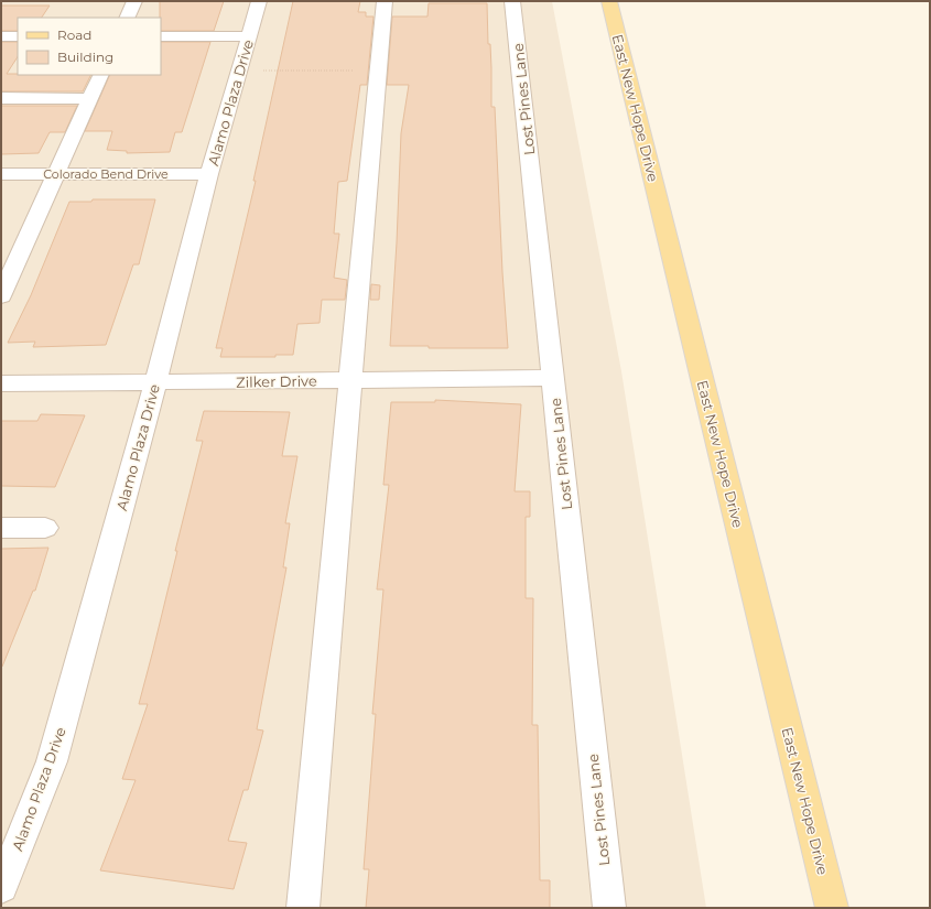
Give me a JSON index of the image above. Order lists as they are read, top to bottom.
{
  "streets": {
    "main road": ["East New Hope Drive"],
    "street": [
      "Lost Pines Lane",
      "Alamo Plaza Drive",
      "Colorado Bend Drive",
      "Zilker Drive"
    ]
  },
  "crossings": [
    ["Lost Pines Lane", "Zilker Drive"],
    ["Alamo Plaza Drive", "Colorado Bend Drive"],
    ["Alamo Plaza Drive", "Zilker Drive"]
  ],
  "legend": ["Road", "Building"]
}
